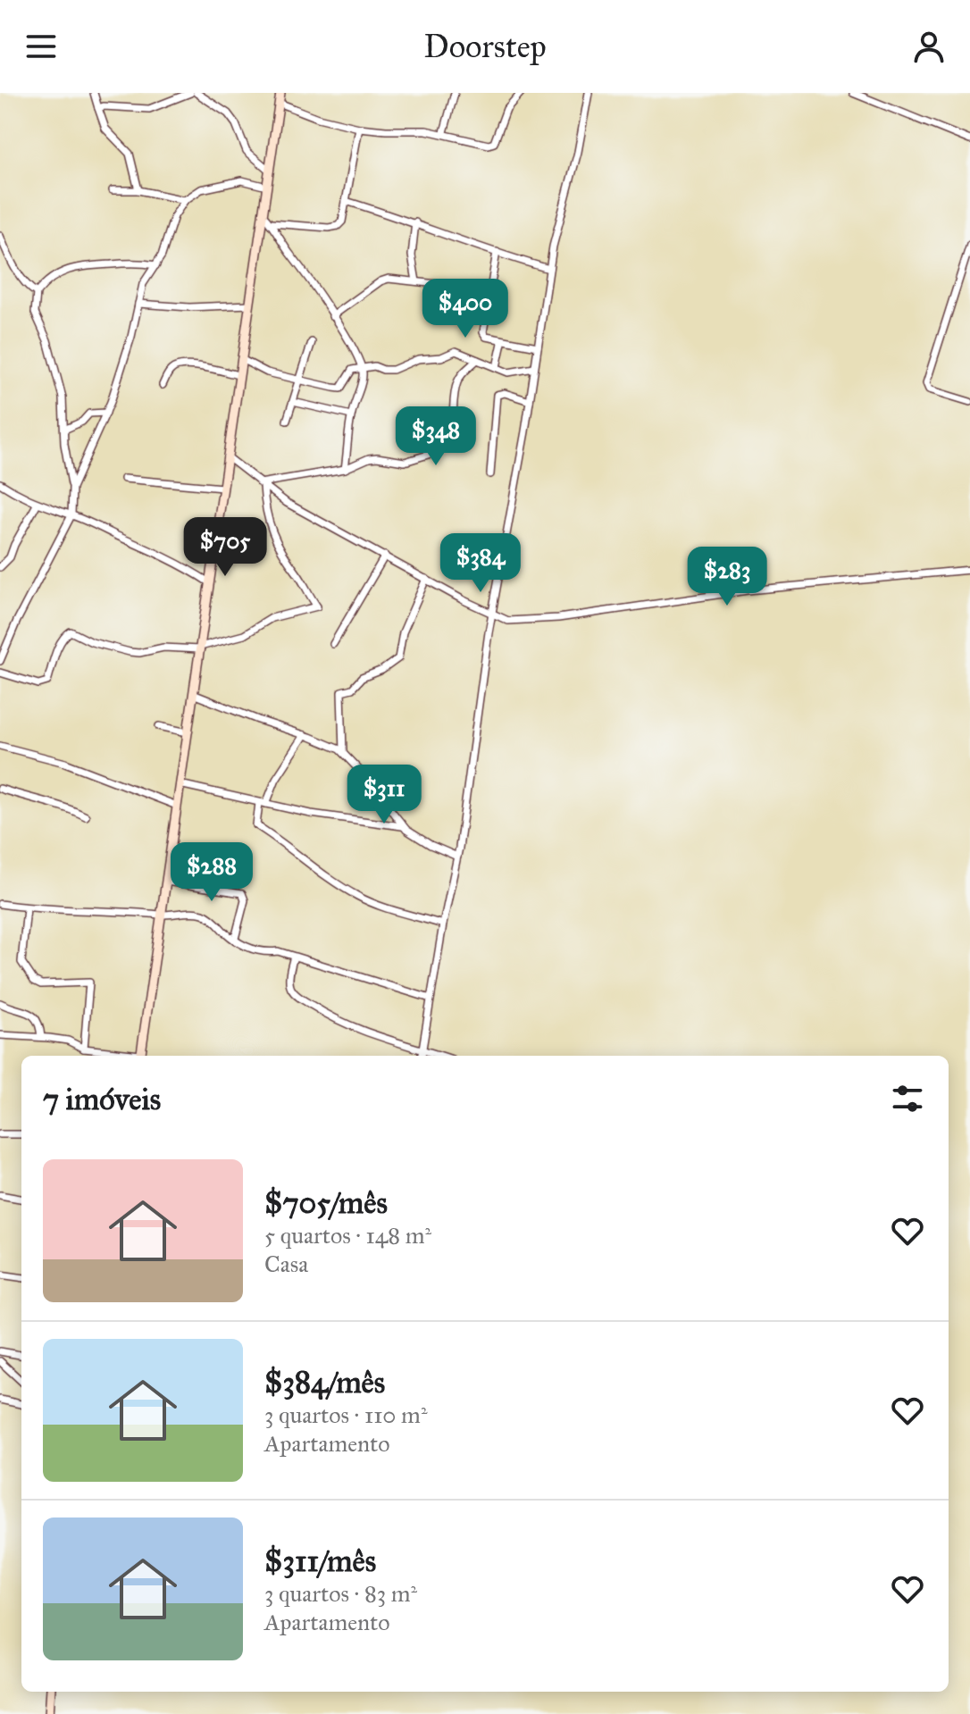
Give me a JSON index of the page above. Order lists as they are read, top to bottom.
{
  "page": {
    "header": "Doorstep",
    "price": [
      "$400",
      "$348",
      "$705",
      "$384",
      "$283",
      "$311",
      "$288"
    ],
    "heading": "7 imóveis",
    "list": [
      {
        "name": "$705/mês",
        "note": "5 quartos · 148 m² · Casa"
      },
      {
        "name": "$384/mês",
        "note": "3 quartos · 110 m² · Apartamento"
      },
      {
        "name": "$311/mês",
        "note": "3 quartos · 83 m² · Apartamento"
      }
    ]
  }
}
